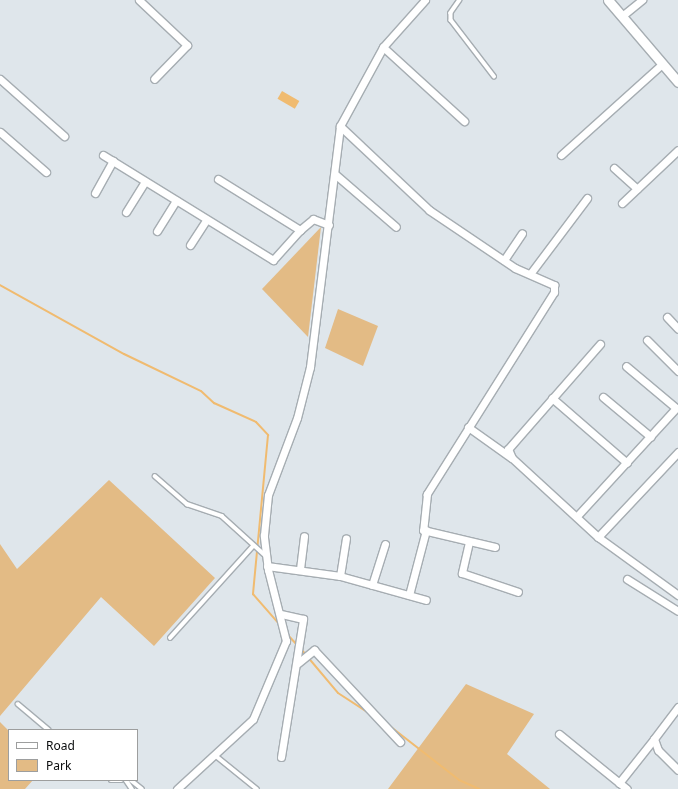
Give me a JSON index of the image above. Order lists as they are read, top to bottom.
{
  "legend": ["Road", "Park"]
}
